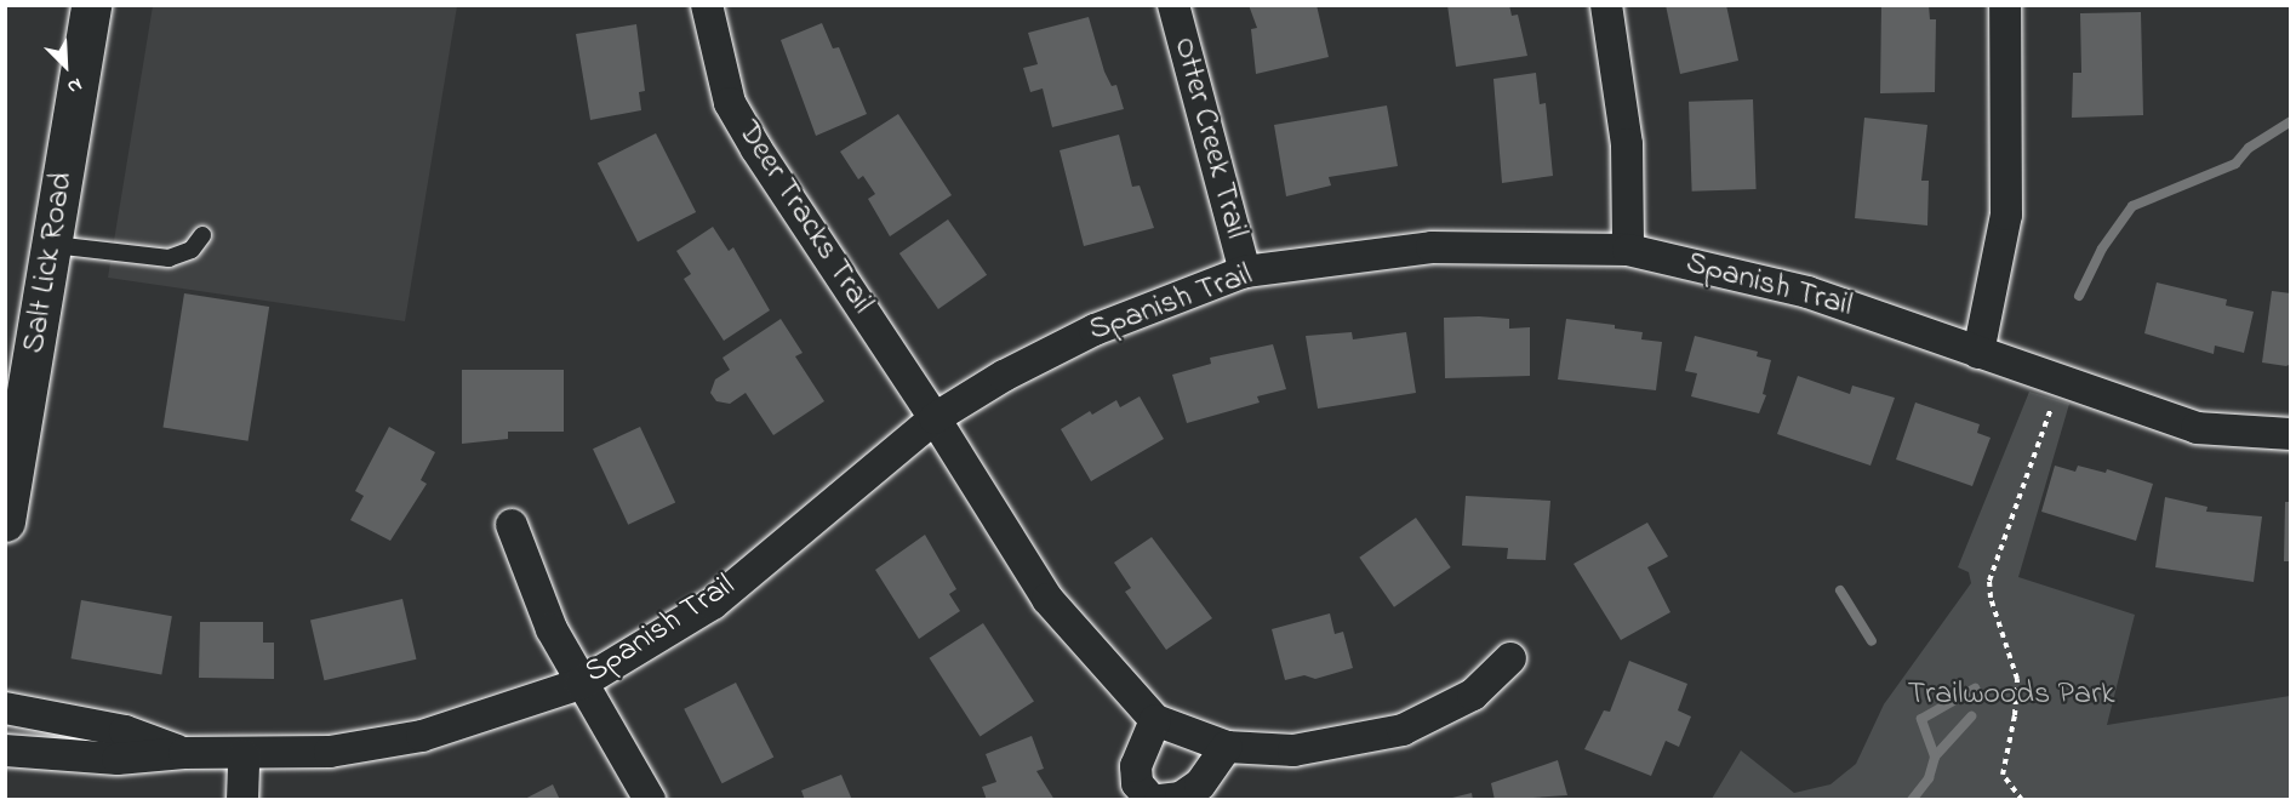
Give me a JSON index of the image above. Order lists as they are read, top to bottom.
{
  "streets": {
    "main road": ["Salt Lick Road"],
    "street": ["Otter Creek Trail", "Deer Tracks Trail", "Spanish Trail"]
  },
  "crossings": [
    ["Otter Creek Trail", "Spanish Trail"],
    ["Deer Tracks Trail", "Spanish Trail"]
  ],
  "parks": ["Trailwoods Park"],
  "north": "bottom right"
}
